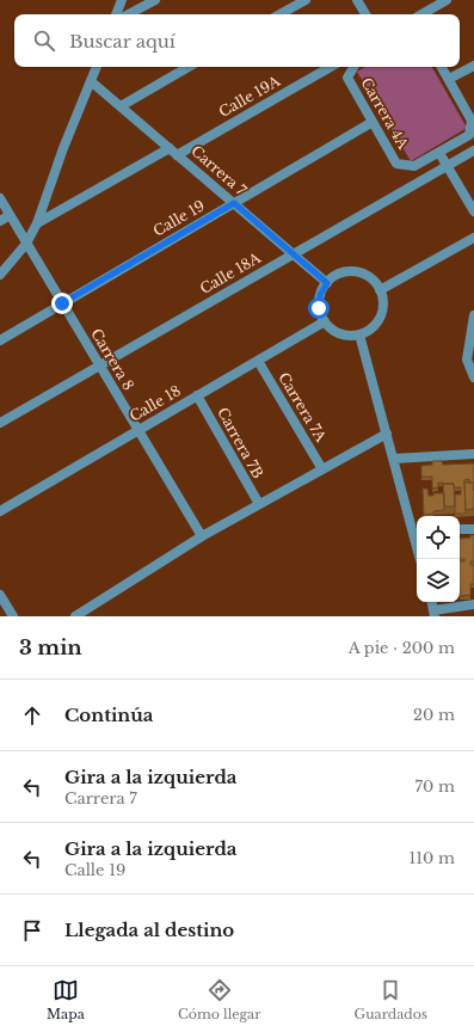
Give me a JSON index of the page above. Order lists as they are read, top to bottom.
{
  "streets": {
    "street": [
      "Calle 19A",
      "Carrera 4A",
      "Carrera 7",
      "Calle 19",
      "Calle 18A",
      "Carrera 8",
      "Calle 18",
      "Carrera 7A",
      "Carrera 7B"
    ]
  },
  "crossings": [
    ["Calle 19A", "Carrera 7"],
    ["Carrera 4A", "Calle 19"],
    ["Carrera 7", "Calle 19"],
    ["Carrera 7", "Calle 18A"],
    ["Carrera 7", "Calle 18"],
    ["Calle 19", "Carrera 8"],
    ["Calle 18A", "Carrera 8"],
    ["Carrera 8", "Calle 18"],
    ["Calle 18", "Carrera 7A"],
    ["Calle 18", "Carrera 7B"]
  ],
  "page": {
    "search": "Buscar aquí",
    "heading": ["3 min", "A pie · 200 m"],
    "list": [
      ["Continúa", "20 m"],
      ["Gira a la izquierda", "Carrera 7", "70 m"],
      ["Gira a la izquierda", "Calle 19", "110 m"],
      "Llegada al destino"
    ],
    "nav": ["Mapa", "Cómo llegar", "Guardados"]
  }
}
